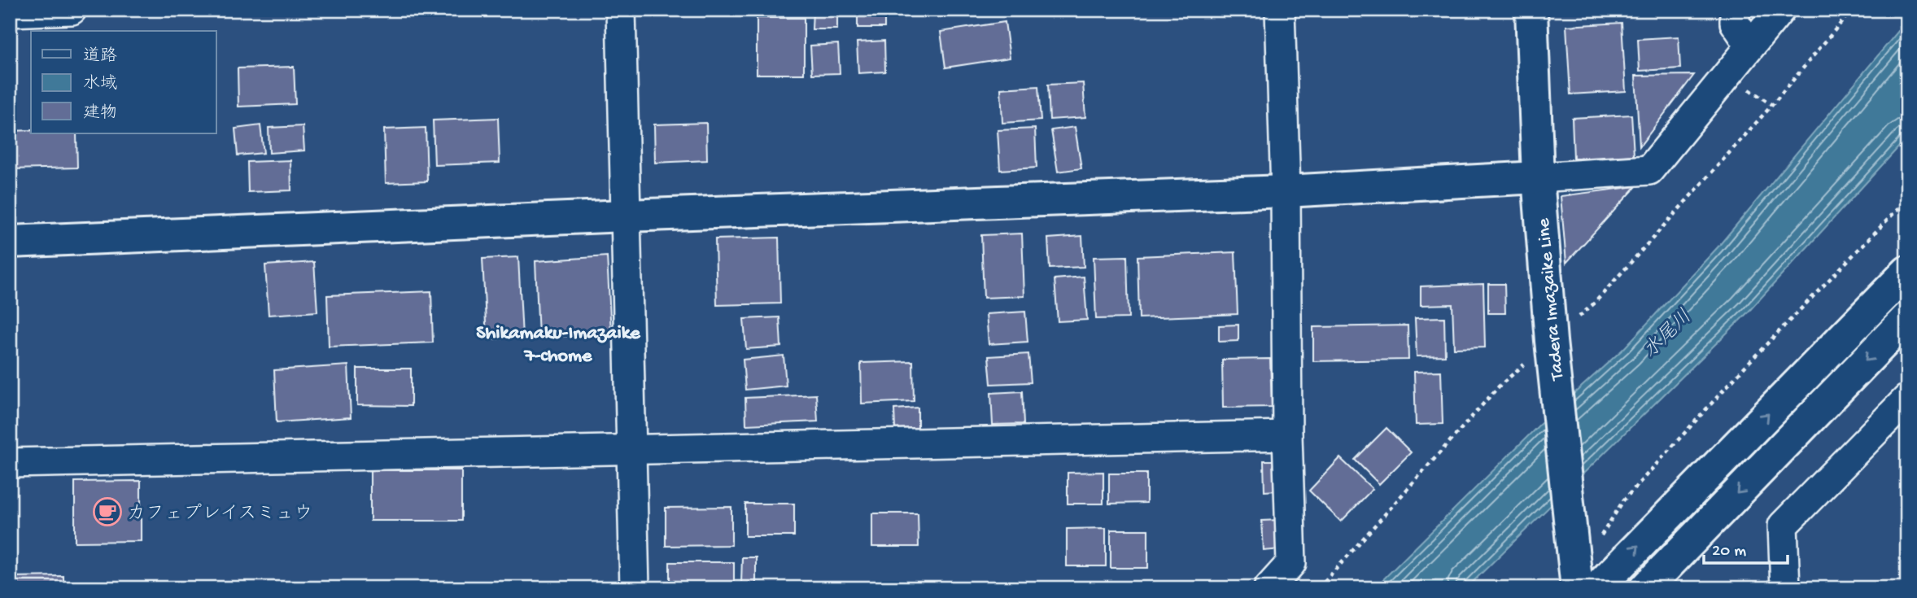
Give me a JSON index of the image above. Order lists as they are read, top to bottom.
{
  "streets": {
    "street": ["Tadera Imazaike Line"]
  },
  "districts": ["Shikamaku-Imazaike 7-chome"],
  "water": ["水尾川"],
  "places": {
    "cafe": ["カフェプレイスミュウ"]
  },
  "legend": ["道路", "水域", "建物"],
  "scale_bar": "20 m"
}
